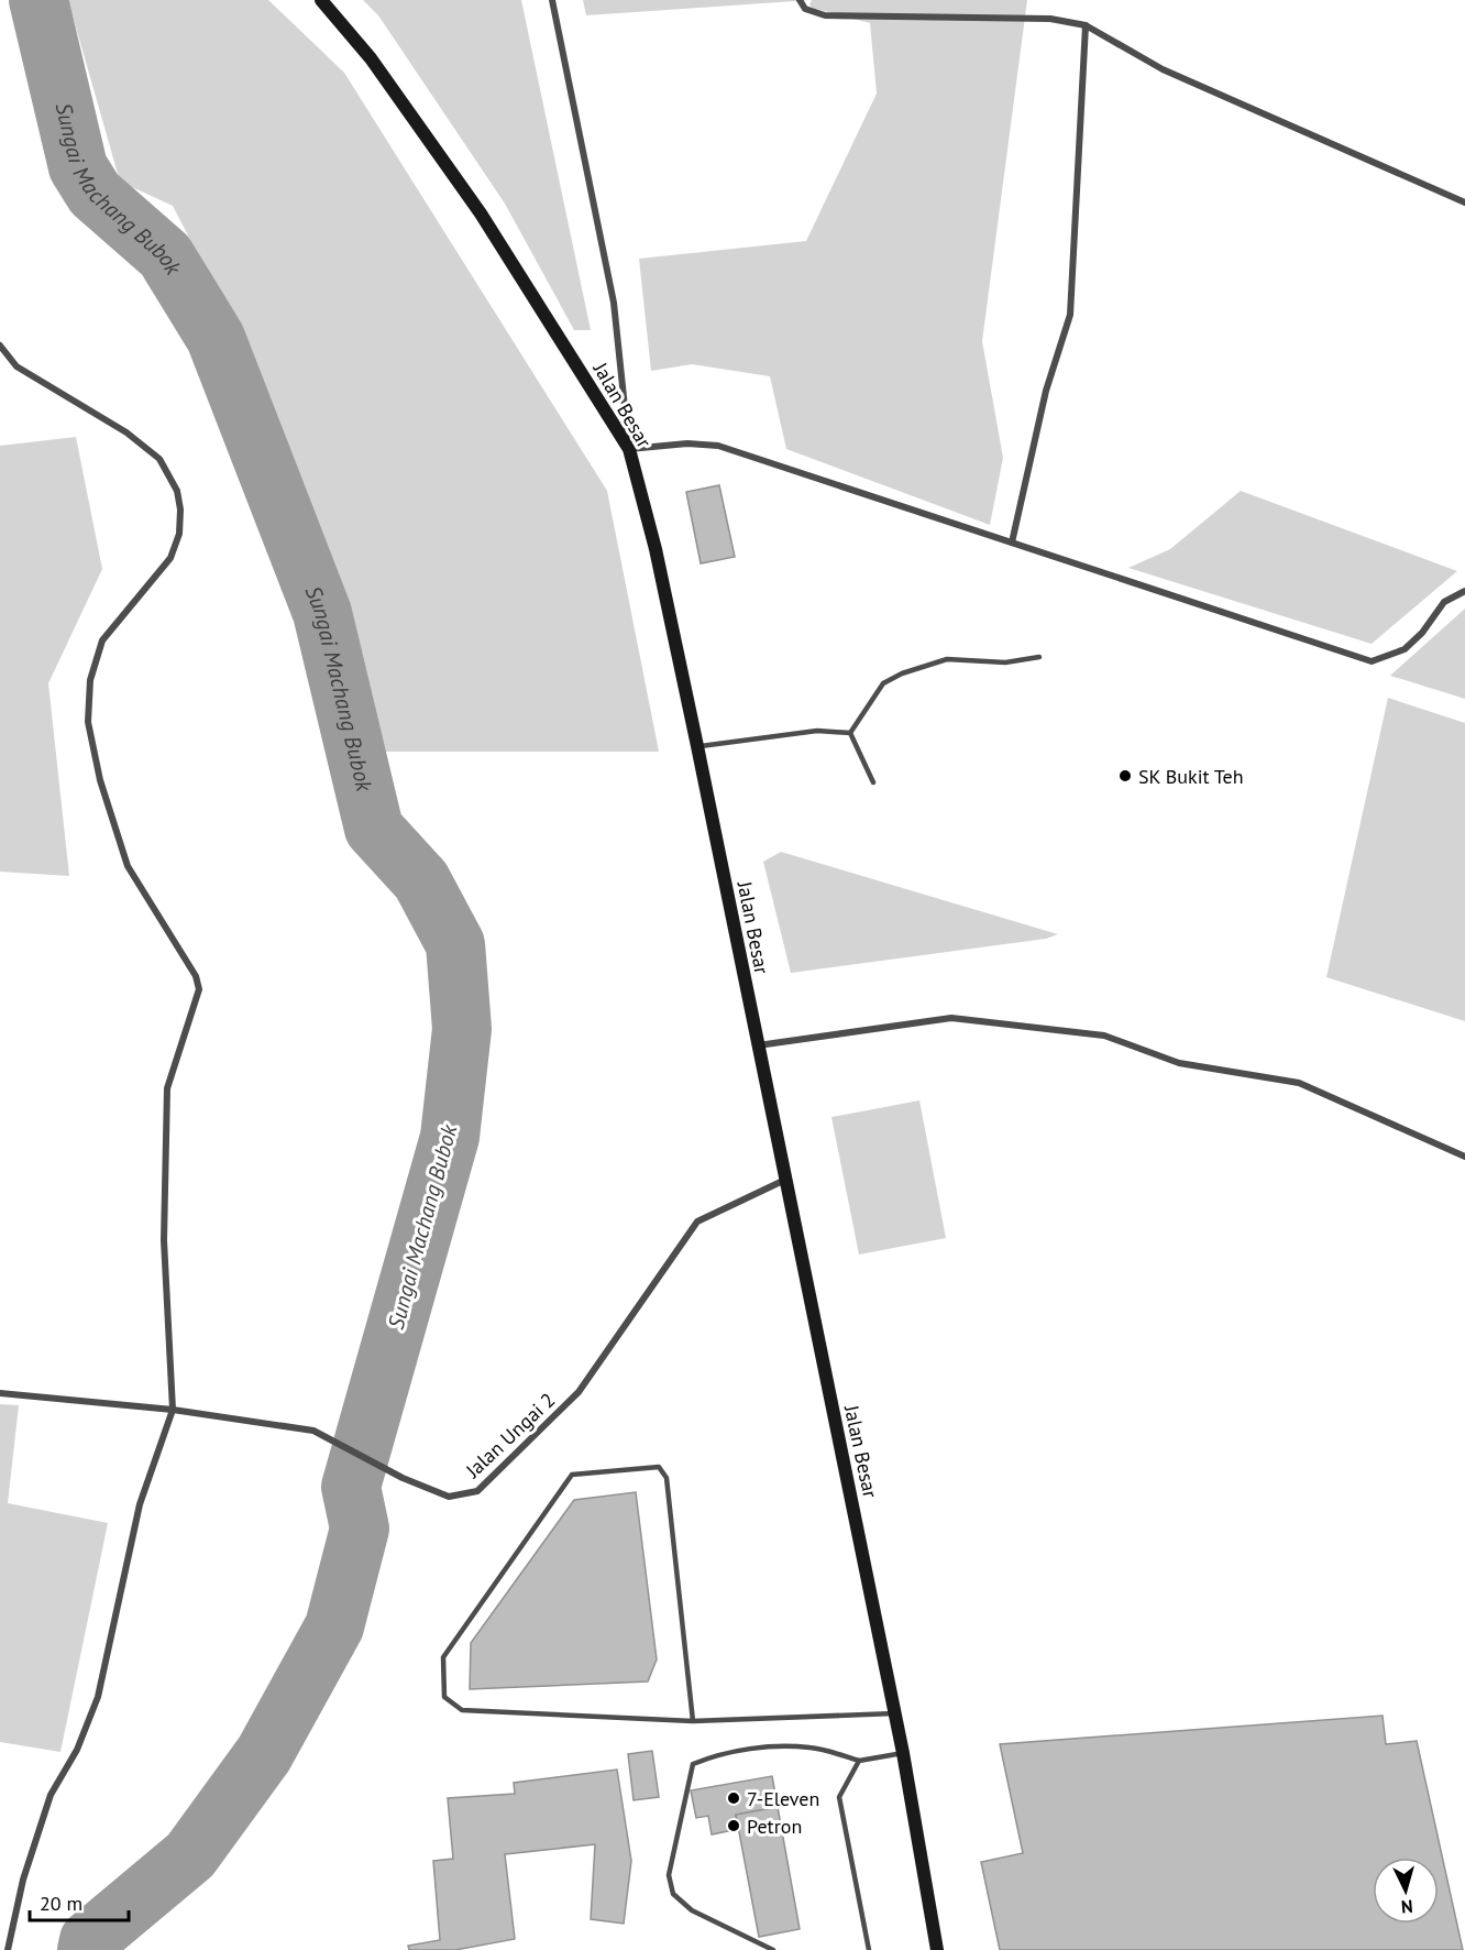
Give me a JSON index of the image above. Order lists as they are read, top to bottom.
{
  "streets": {
    "main road": ["Jalan Besar"],
    "street": ["Jalan Ungai 2"]
  },
  "crossings": [
    ["Jalan Besar", "Jalan Ungai 2"]
  ],
  "water": ["Sungai Machang Bubok"],
  "places": ["SK Bukit Teh", "7-Eleven", "Petron"],
  "scale_bar": "20 m",
  "north": "bottom"
}
